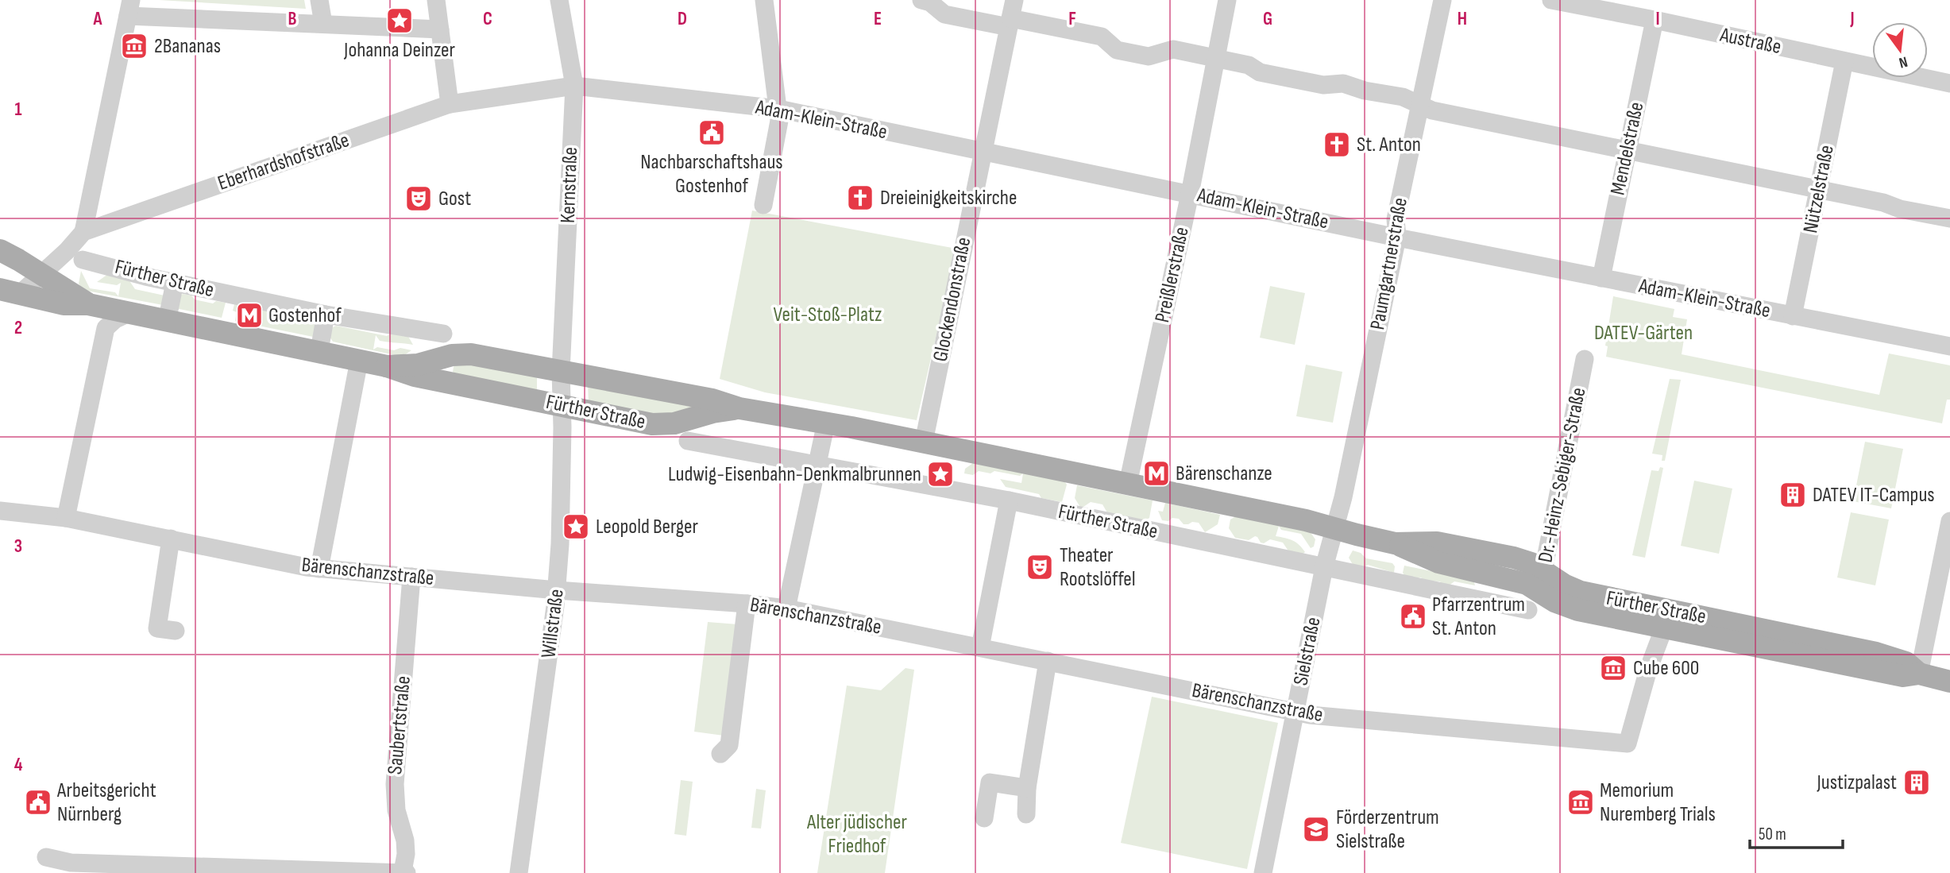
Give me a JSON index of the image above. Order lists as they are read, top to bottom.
{
  "streets": {
    "main road": ["Fürther Straße"],
    "street": [
      "Austraße",
      "Adam-Klein-Straße",
      "Mendelstraße",
      "Eberhardshofstraße",
      "Kernstraße",
      "Nützelstraße",
      "Paumgartnerstraße",
      "Preißlerstraße",
      "Glockendonstraße",
      "Dr.-Heinz-Sebiger-Straße",
      "Bärenschanzstraße",
      "Willstraße",
      "Sielstraße",
      "Saubertstraße"
    ]
  },
  "crossings": [
    ["Austraße", "Mendelstraße"],
    ["Austraße", "Nützelstraße"],
    ["Adam-Klein-Straße", "Mendelstraße"],
    ["Adam-Klein-Straße", "Eberhardshofstraße"],
    ["Adam-Klein-Straße", "Kernstraße"],
    ["Adam-Klein-Straße", "Nützelstraße"],
    ["Adam-Klein-Straße", "Paumgartnerstraße"],
    ["Adam-Klein-Straße", "Preißlerstraße"],
    ["Adam-Klein-Straße", "Glockendonstraße"],
    ["Eberhardshofstraße", "Kernstraße"],
    ["Eberhardshofstraße", "Fürther Straße"],
    ["Kernstraße", "Fürther Straße"],
    ["Kernstraße", "Willstraße"],
    ["Paumgartnerstraße", "Fürther Straße"],
    ["Paumgartnerstraße", "Sielstraße"],
    ["Preißlerstraße", "Fürther Straße"],
    ["Fürther Straße", "Glockendonstraße"],
    ["Fürther Straße", "Dr.-Heinz-Sebiger-Straße"],
    ["Fürther Straße", "Bärenschanzstraße"],
    ["Fürther Straße", "Willstraße"],
    ["Fürther Straße", "Sielstraße"],
    ["Bärenschanzstraße", "Willstraße"],
    ["Bärenschanzstraße", "Sielstraße"],
    ["Bärenschanzstraße", "Saubertstraße"]
  ],
  "parks": ["Veit-Stoß-Platz", "DATEV-Gärten", "Alter jüdischer Friedhof"],
  "places": {
    "place": ["Johanna Deinzer", "Ludwig-Eisenbahn-Denkmalbrunnen", "Leopold Berger"],
    "museum": ["2Bananas", "Cube 600", "Memorium Nuremberg Trials"],
    "public building": ["Nachbarschaftshaus Gostenhof", "Pfarrzentrum St. Anton", "Arbeitsgericht Nürnberg"],
    "church": ["St. Anton", "Dreieinigkeitskirche"],
    "theatre": ["Gost", "Theater Rootslöffel"],
    "metro station": ["Gostenhof", "Bärenschanze"],
    "building": ["DATEV IT-Campus", "Justizpalast"],
    "school or university": ["Förderzentrum Sielstraße"]
  },
  "scale_bar": "50 m",
  "north": "bottom",
  "grid": {
    "columns": [
      "A",
      "B",
      "C",
      "D",
      "E",
      "F",
      "G",
      "H",
      "I",
      "J"
    ],
    "rows": [
      "1",
      "2",
      "3",
      "4"
    ]
  }
}
